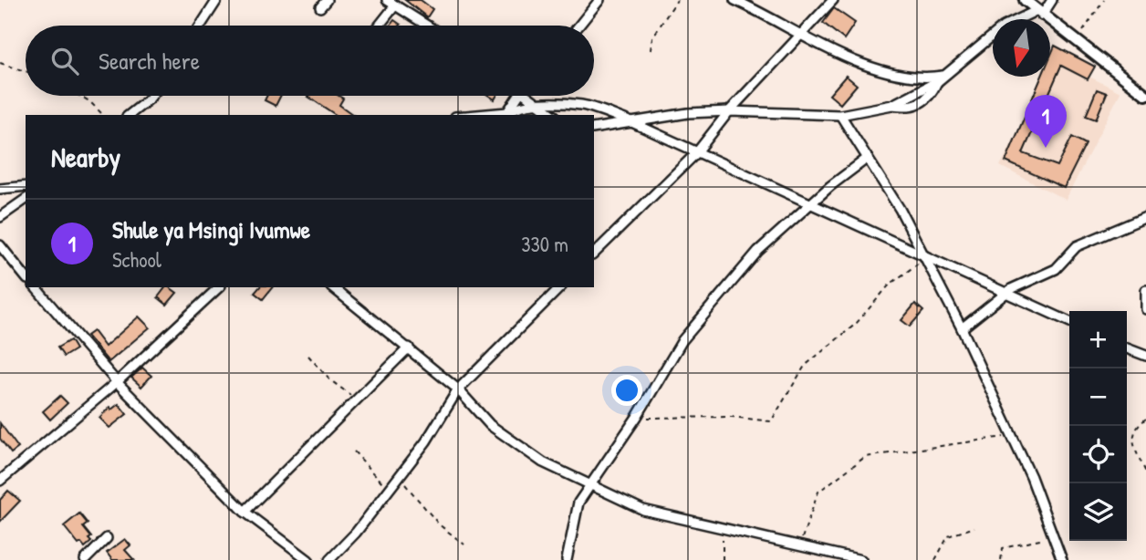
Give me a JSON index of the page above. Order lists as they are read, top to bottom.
{
  "north": "bottom",
  "page": {
    "search": "Search here",
    "pins": "1",
    "heading": "Nearby",
    "list": [
      {
        "mark": "1",
        "name": "Shule ya Msingi Ivumwe",
        "note": "School",
        "value": "330 m"
      }
    ],
    "map_buttons": ["+", "−"]
  }
}
